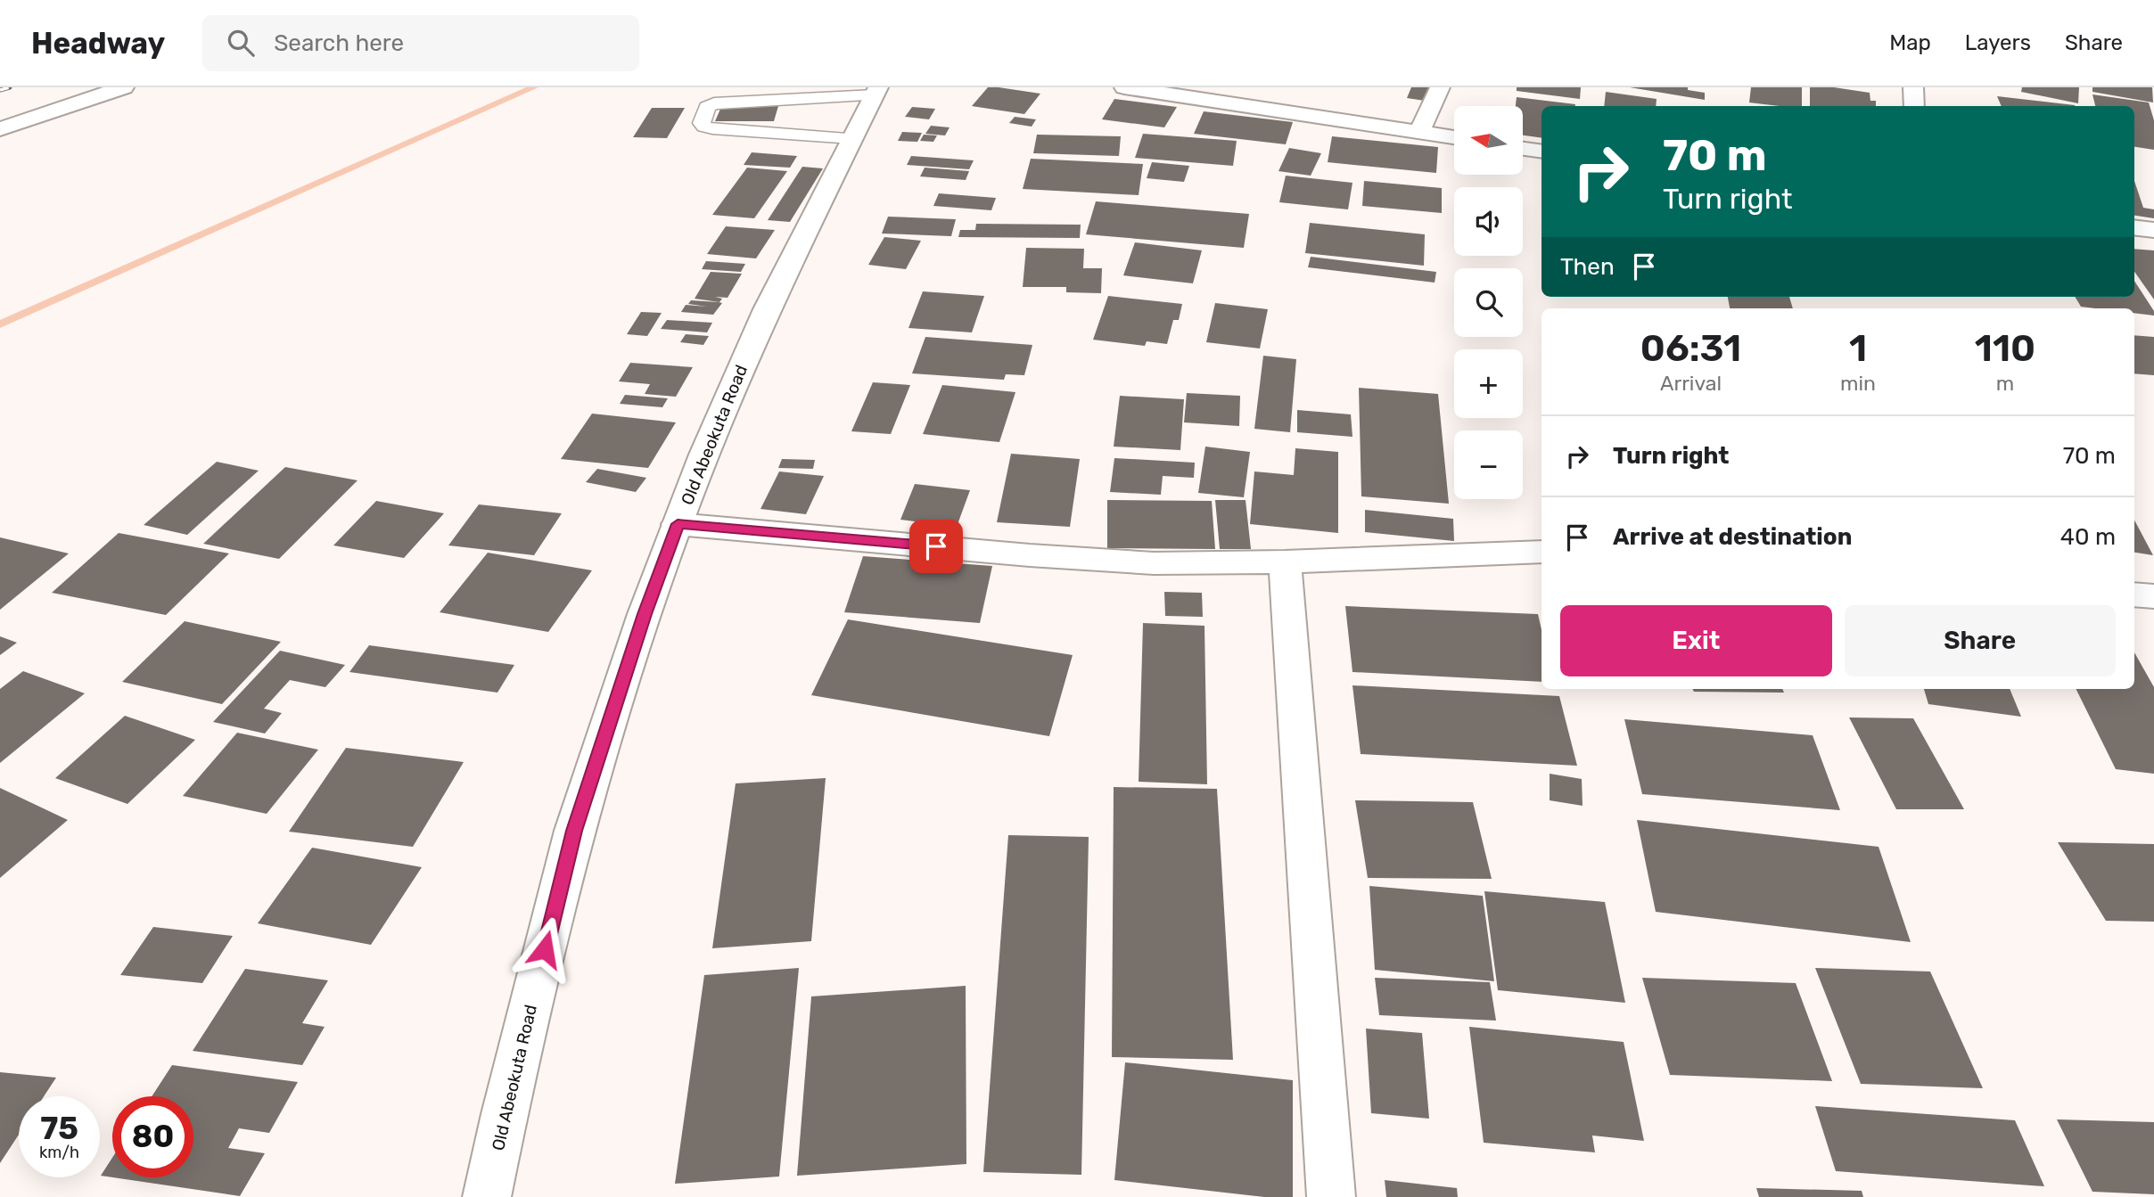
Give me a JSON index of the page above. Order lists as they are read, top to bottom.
{
  "streets": {
    "main road": ["Old Abeokuta Road"]
  },
  "north": "left",
  "page": {
    "header": "Headway",
    "search": "Search here",
    "nav": ["Map", "Layers", "Share"],
    "map_buttons": ["+", "−"],
    "turn": ["70 m", "Turn right"],
    "then": "Then",
    "eta": [
      "06:31",
      "Arrival",
      "1",
      "min",
      "110",
      "m"
    ],
    "list": [
      {
        "name": "Turn right",
        "value": "70 m"
      },
      {
        "name": "Arrive at destination",
        "value": "40 m"
      }
    ],
    "buttons": ["Exit", "Share"],
    "speed": "75 km/h",
    "limit": "80"
  }
}
